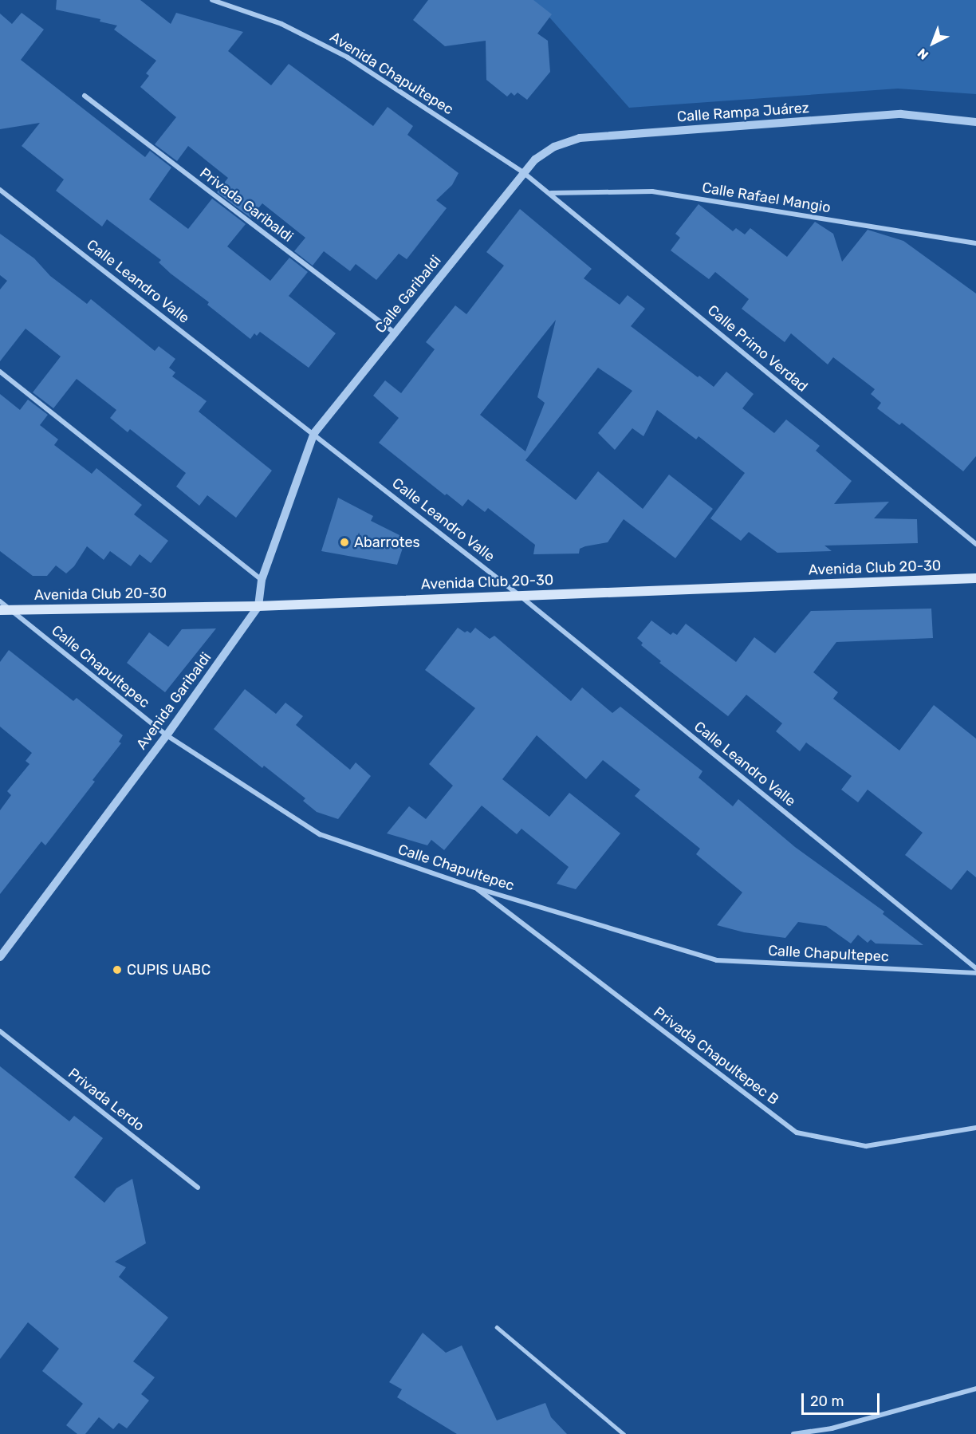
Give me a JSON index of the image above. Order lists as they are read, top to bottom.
{
  "streets": {
    "main road": ["Avenida Club 20-30"],
    "street": [
      "Avenida Chapultepec",
      "Calle Rampa Juárez",
      "Calle Rafael Mangio",
      "Privada Garibaldi",
      "Calle Leandro Valle",
      "Calle Garibaldi",
      "Calle Primo Verdad",
      "Calle Chapultepec",
      "Avenida Garibaldi",
      "Privada Chapultepec B",
      "Privada Lerdo"
    ]
  },
  "crossings": [
    ["Avenida Chapultepec", "Calle Rampa Juárez"],
    ["Avenida Chapultepec", "Calle Garibaldi"],
    ["Avenida Chapultepec", "Calle Primo Verdad"],
    ["Calle Rampa Juárez", "Calle Garibaldi"],
    ["Calle Rampa Juárez", "Calle Primo Verdad"],
    ["Calle Rafael Mangio", "Calle Primo Verdad"],
    ["Privada Garibaldi", "Calle Garibaldi"],
    ["Calle Leandro Valle", "Calle Garibaldi"],
    ["Calle Leandro Valle", "Avenida Club 20-30"],
    ["Calle Leandro Valle", "Avenida Garibaldi"],
    ["Calle Garibaldi", "Calle Primo Verdad"],
    ["Calle Garibaldi", "Avenida Garibaldi"],
    ["Avenida Club 20-30", "Calle Chapultepec"],
    ["Avenida Club 20-30", "Avenida Garibaldi"],
    ["Calle Chapultepec", "Avenida Garibaldi"],
    ["Calle Chapultepec", "Privada Chapultepec B"]
  ],
  "places": ["Abarrotes", "CUPIS UABC"],
  "scale_bar": "20 m",
  "north": "bottom left"
}
